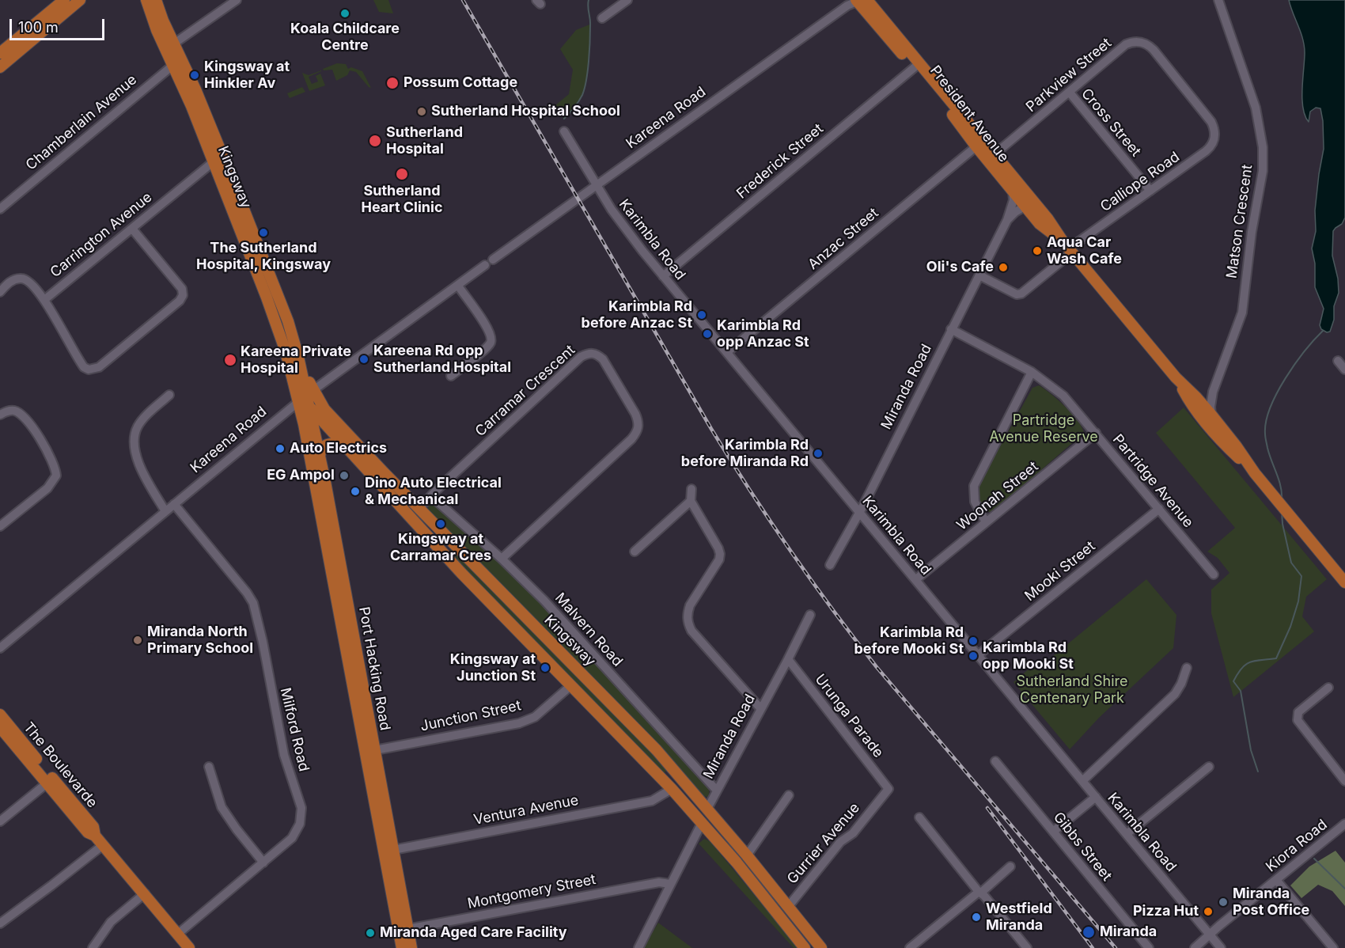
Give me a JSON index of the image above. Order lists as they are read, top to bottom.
{
  "streets": {
    "main road": [
      "President Avenue",
      "Kingsway",
      "Carrington Avenue",
      "Miranda Road",
      "Port Hacking Road",
      "The Boulevarde",
      "Gurrier Avenue"
    ],
    "street": [
      "Parkview Street",
      "Kareena Road",
      "Chamberlain Avenue",
      "Cross Street",
      "Frederick Street",
      "Calliope Road",
      "Matson Crescent",
      "Anzac Street",
      "Karimbla Road",
      "Carramar Crescent",
      "Partridge Avenue",
      "Woonah Street",
      "Mooki Street",
      "Malvern Road",
      "Junction Street",
      "Urunga Parade",
      "Milford Road",
      "Ventura Avenue",
      "Kiora Road",
      "Gibbs Street",
      "Montgomery Street"
    ]
  },
  "crossings": [
    ["Parkview Street", "President Avenue"],
    ["Parkview Street", "Cross Street"],
    ["Parkview Street", "Calliope Road"],
    ["President Avenue", "Kareena Road"],
    ["President Avenue", "Frederick Street"],
    ["President Avenue", "Calliope Road"],
    ["President Avenue", "Matson Crescent"],
    ["President Avenue", "Anzac Street"],
    ["President Avenue", "Miranda Road"],
    ["Kareena Road", "Kingsway"],
    ["Kareena Road", "Karimbla Road"],
    ["Kareena Road", "Port Hacking Road"],
    ["Kareena Road", "Milford Road"],
    ["Chamberlain Avenue", "Kingsway"],
    ["Cross Street", "Calliope Road"],
    ["Frederick Street", "Karimbla Road"],
    ["Kingsway", "Carrington Avenue"],
    ["Kingsway", "Miranda Road"],
    ["Kingsway", "Carramar Crescent"],
    ["Kingsway", "Port Hacking Road"],
    ["Kingsway", "Junction Street"],
    ["Kingsway", "Ventura Avenue"],
    ["Kingsway", "Gurrier Avenue"],
    ["Calliope Road", "Miranda Road"],
    ["Anzac Street", "Karimbla Road"],
    ["Karimbla Road", "Miranda Road"],
    ["Karimbla Road", "Woonah Street"],
    ["Karimbla Road", "Mooki Street"],
    ["Karimbla Road", "Kiora Road"],
    ["Miranda Road", "Partridge Avenue"],
    ["Miranda Road", "Malvern Road"],
    ["Miranda Road", "Urunga Parade"],
    ["Carramar Crescent", "Malvern Road"],
    ["Partridge Avenue", "Woonah Street"],
    ["Partridge Avenue", "Mooki Street"],
    ["Port Hacking Road", "Junction Street"],
    ["Port Hacking Road", "Ventura Avenue"],
    ["Port Hacking Road", "Montgomery Street"],
    ["Urunga Parade", "Gurrier Avenue"],
    ["Milford Road", "The Boulevarde"]
  ],
  "parks": ["Partridge Avenue Reserve", "Sutherland Shire Centenary Park"],
  "places": [
    "Koala Childcare Centre",
    "Kingsway at Hinkler Av",
    "Possum Cottage",
    "Sutherland Hospital School",
    "Sutherland Hospital",
    "Sutherland Heart Clinic",
    "The Sutherland Hospital, Kingsway",
    "Aqua Car Wash Cafe",
    "Oli's Cafe",
    "Karimbla Rd before Anzac St",
    "Karimbla Rd opp Anzac St",
    "Kareena Rd opp Sutherland Hospital",
    "Kareena Private Hospital",
    "Auto Electrics",
    "Karimbla Rd before Miranda Rd",
    "EG Ampol",
    "Dino Auto Electrical & Mechanical",
    "Kingsway at Carramar Cres",
    "Miranda North Primary School",
    "Karimbla Rd before Mooki St",
    "Karimbla Rd opp Mooki St",
    "Kingsway at Junction St",
    "Miranda Post Office",
    "Pizza Hut",
    "Westfield Miranda",
    "Miranda",
    "Miranda Aged Care Facility"
  ],
  "scale_bar": "100 m"
}
